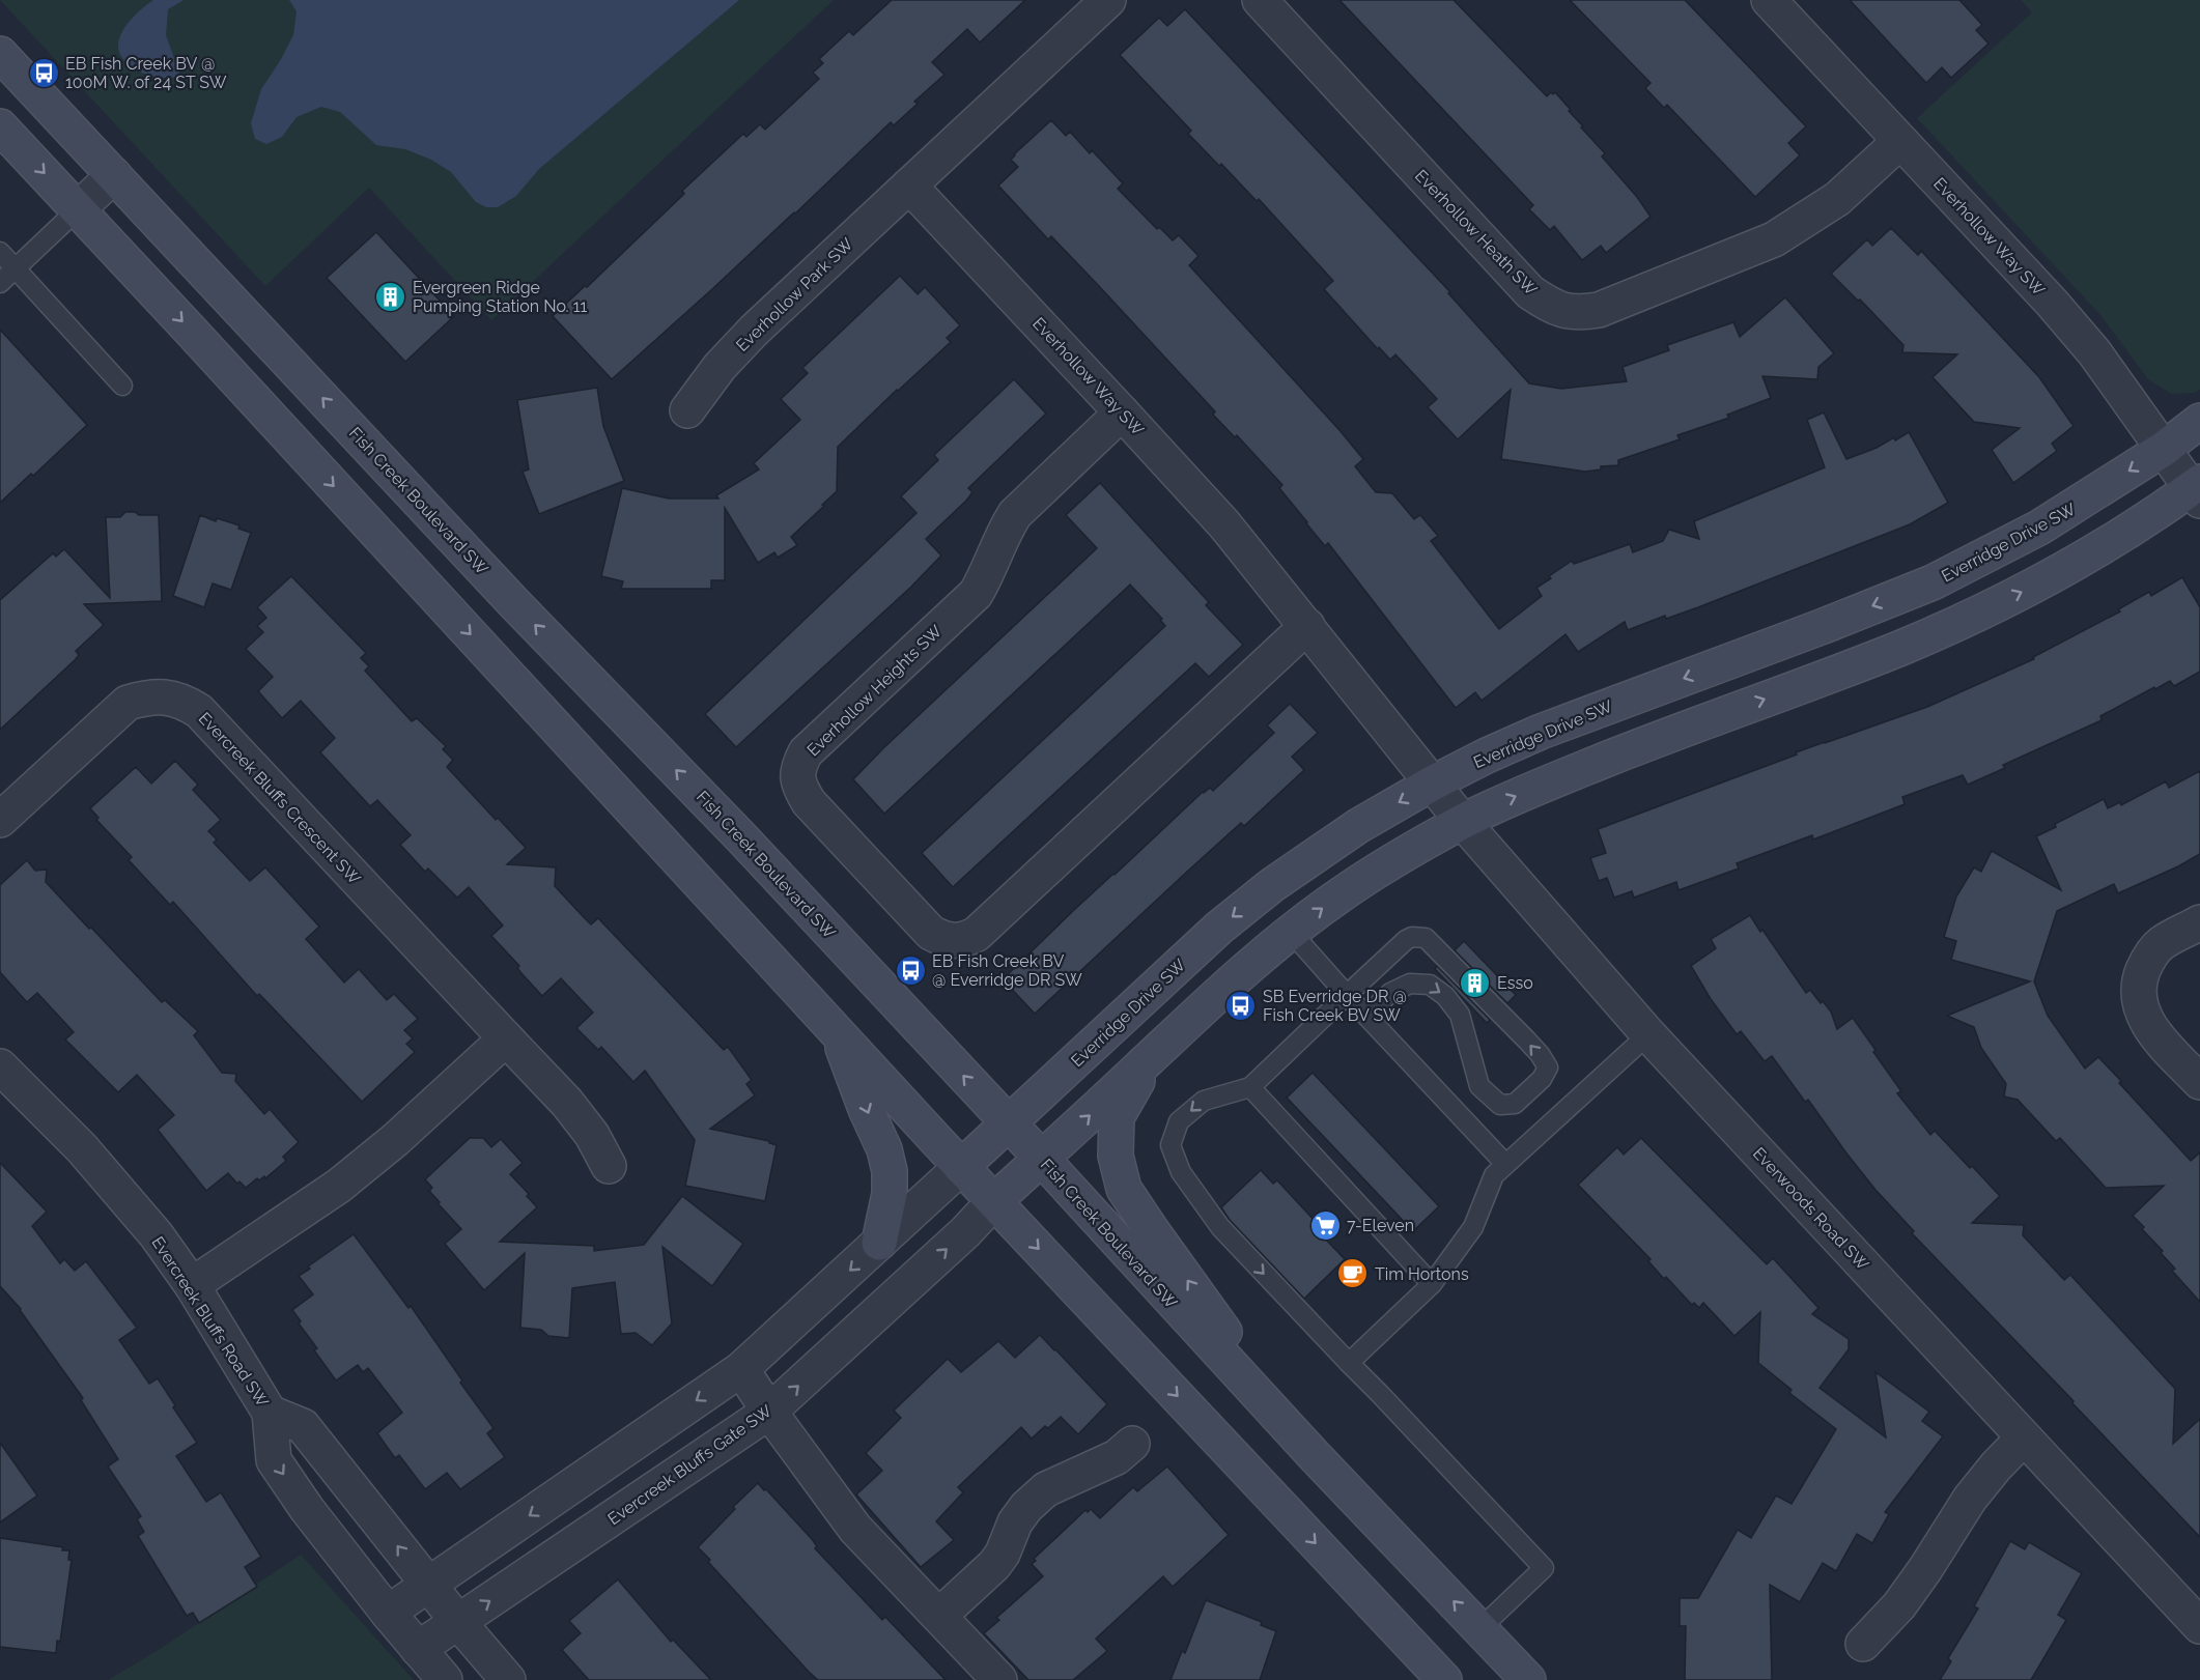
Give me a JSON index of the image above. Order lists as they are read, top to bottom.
{
  "streets": {
    "main road": ["Fish Creek Boulevard SW", "Everridge Drive SW"],
    "street": [
      "Everhollow Heath SW",
      "Everhollow Way SW",
      "Everhollow Park SW",
      "Everhollow Heights SW",
      "Evercreek Bluffs Crescent SW",
      "Everwoods Road SW",
      "Evercreek Bluffs Road SW",
      "Evercreek Bluffs Gate SW"
    ]
  },
  "crossings": [
    ["Everhollow Heath SW", "Everhollow Way SW"],
    ["Everhollow Way SW", "Everhollow Park SW"],
    ["Everhollow Way SW", "Everridge Drive SW"],
    ["Everhollow Way SW", "Everhollow Heights SW"],
    ["Everhollow Way SW", "Everwoods Road SW"],
    ["Fish Creek Boulevard SW", "Everridge Drive SW"],
    ["Everridge Drive SW", "Everwoods Road SW"],
    ["Evercreek Bluffs Road SW", "Evercreek Bluffs Gate SW"]
  ],
  "places": {
    "bus stop": ["EB Fish Creek BV @ 100M W. of 24 ST SW", "EB Fish Creek BV @ Everridge DR SW", "SB Everridge DR @ Fish Creek BV SW"],
    "building": ["Evergreen Ridge Pumping Station No. 11", "Esso"],
    "supermarket": ["7-Eleven"],
    "cafe": ["Tim Hortons"]
  }
}
